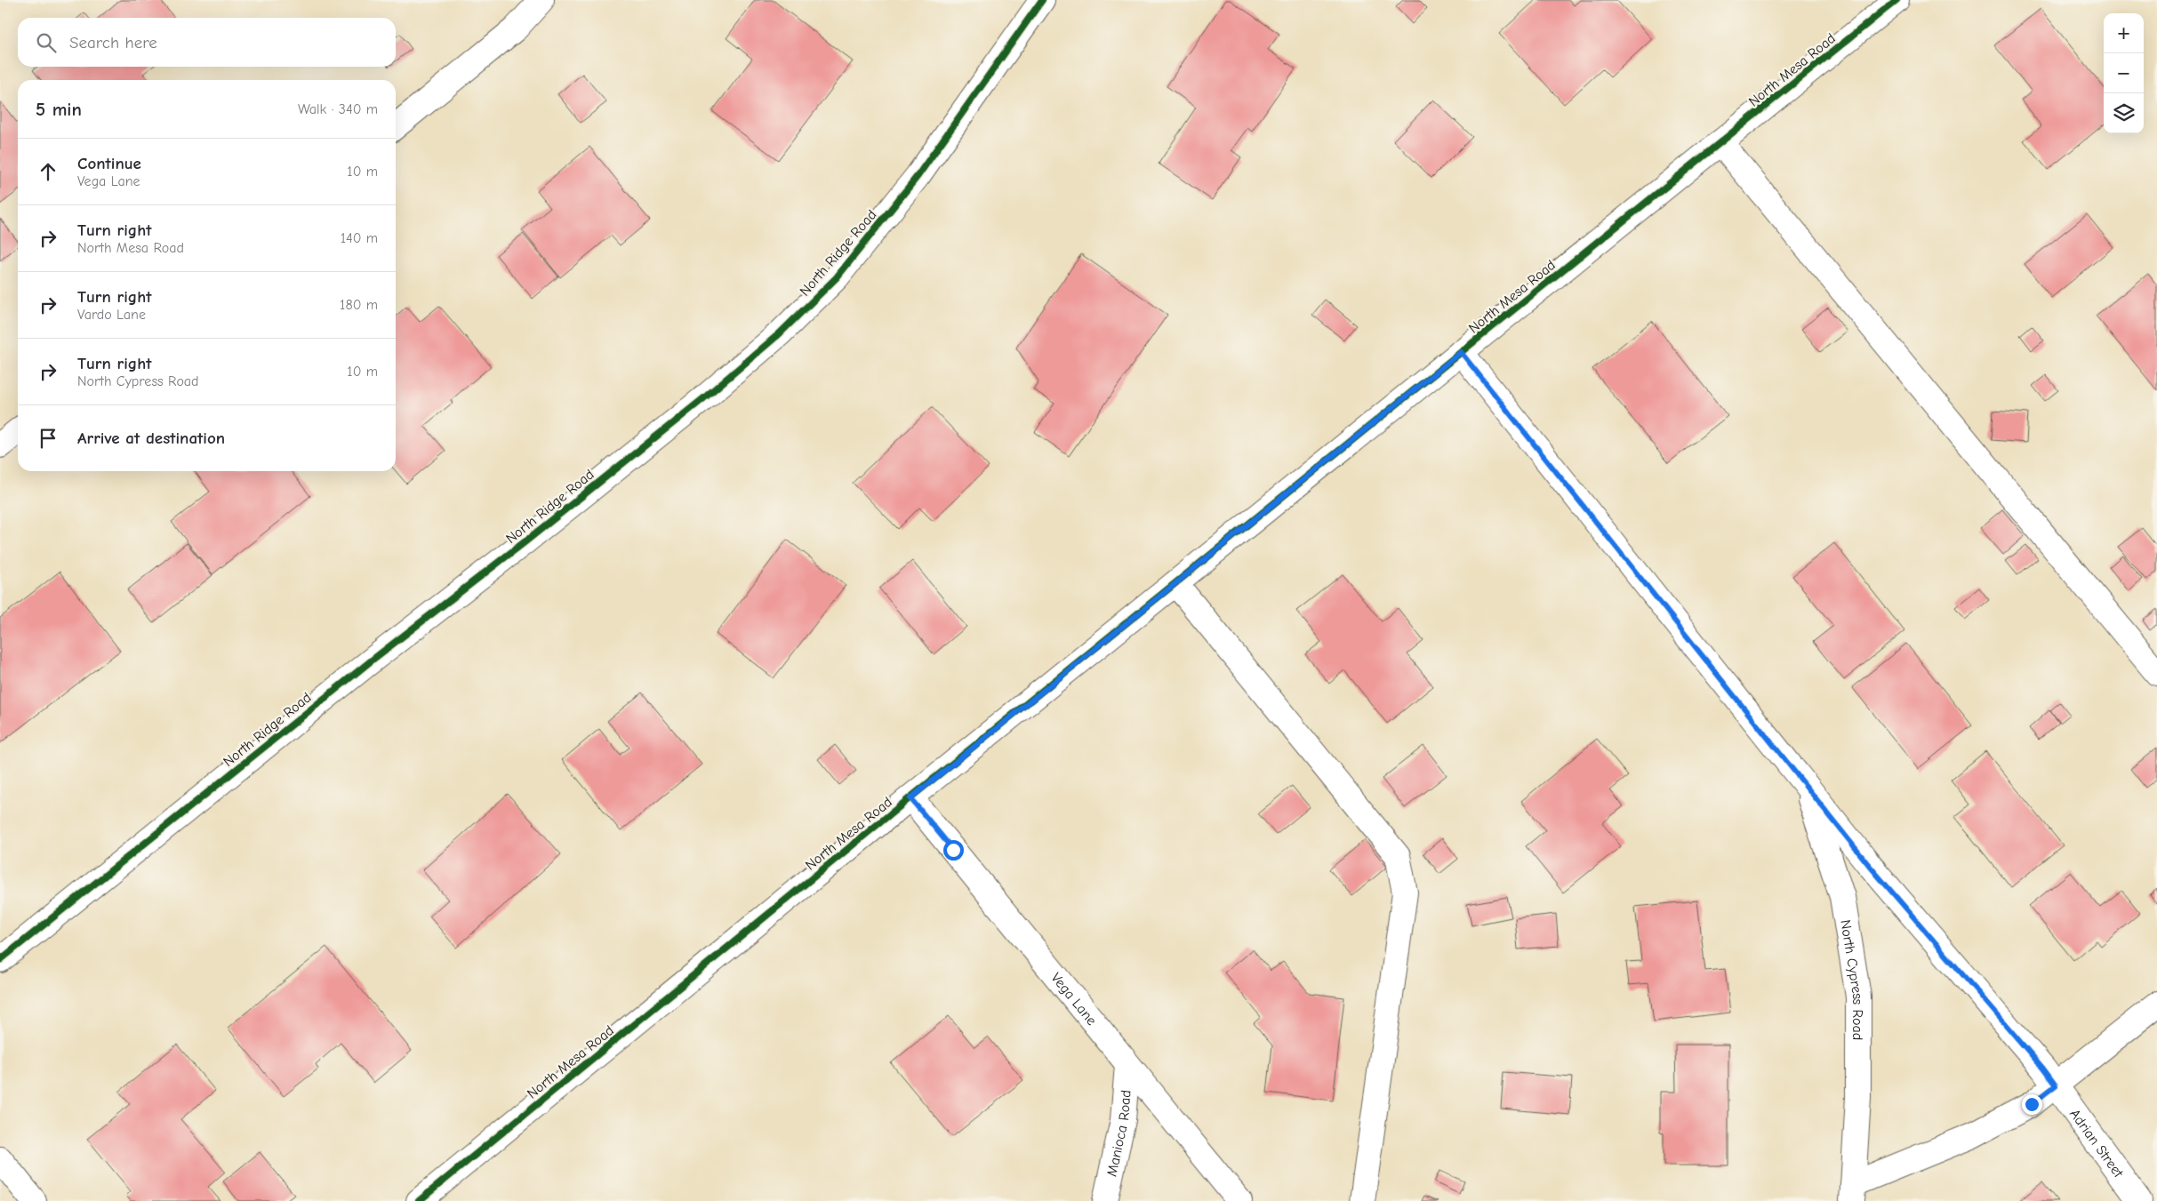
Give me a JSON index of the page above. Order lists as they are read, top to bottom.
{
  "streets": {
    "street": [
      "North Mesa Road",
      "North Ridge Road",
      "North Cypress Road",
      "Vega Lane",
      "Manioca Road",
      "Adrian Street"
    ]
  },
  "crossings": [
    ["North Mesa Road", "Vega Lane"],
    ["North Mesa Road", "Adrian Street"],
    ["North Cypress Road", "Adrian Street"],
    ["Vega Lane", "Manioca Road"]
  ],
  "page": {
    "map_buttons": ["+", "−"],
    "search": "Search here",
    "heading": ["5 min", "Walk · 340 m"],
    "list": [
      ["Continue", "Vega Lane", "10 m"],
      ["Turn right", "North Mesa Road", "140 m"],
      ["Turn right", "Vardo Lane", "180 m"],
      ["Turn right", "North Cypress Road", "10 m"],
      "Arrive at destination"
    ]
  }
}
